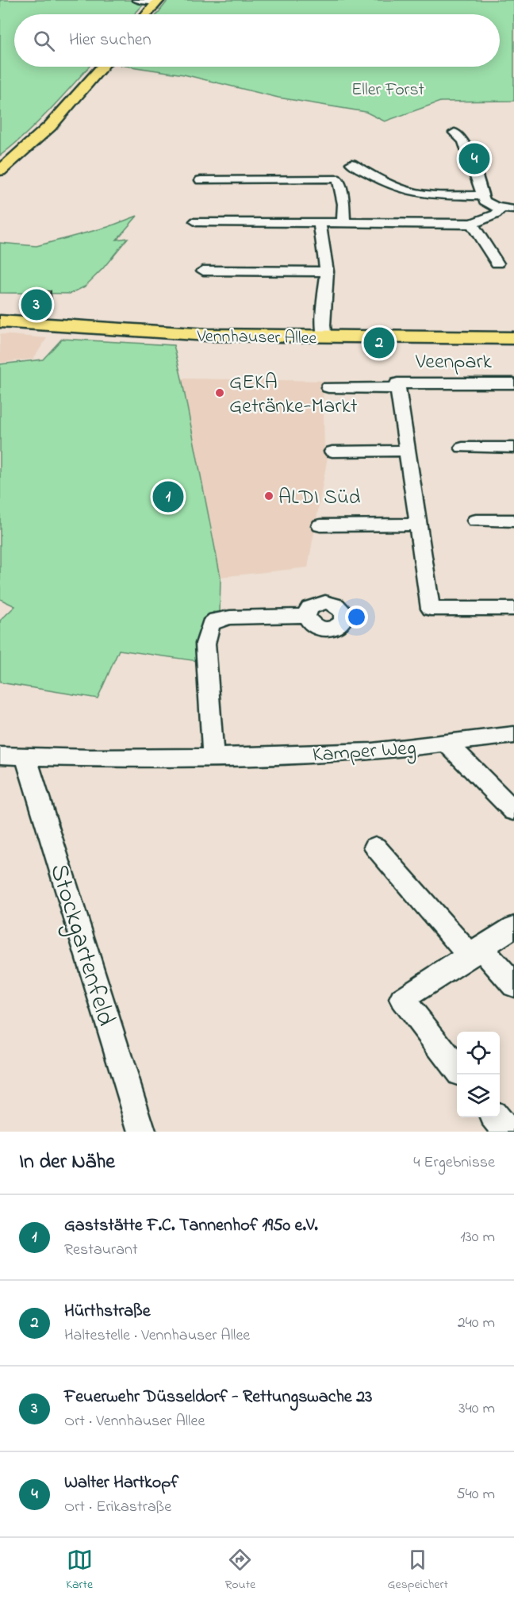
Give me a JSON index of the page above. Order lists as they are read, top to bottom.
{
  "streets": {
    "main road": ["Vennhauser Allee"],
    "street": ["Veenpark", "Kamper Weg", "Stockgartenfeld"]
  },
  "crossings": [
    ["Kamper Weg", "Stockgartenfeld"]
  ],
  "parks": ["Eller Forst"],
  "places": ["GEKA Getränke-Markt", "ALDI Süd"],
  "page": {
    "search": "Hier suchen",
    "pins": [
      "4",
      "3",
      "2",
      "1"
    ],
    "heading": ["In der Nähe", "4 Ergebnisse"],
    "list": [
      {
        "mark": "1",
        "name": "Gaststätte F.C. Tannenhof 1950 e.V.",
        "note": "Restaurant",
        "value": "130 m"
      },
      {
        "mark": "2",
        "name": "Hürthstraße",
        "note": "Haltestelle · Vennhauser Allee",
        "value": "240 m"
      },
      {
        "mark": "3",
        "name": "Feuerwehr Düsseldorf - Rettungswache 23",
        "note": "Ort · Vennhauser Allee",
        "value": "340 m"
      },
      {
        "mark": "4",
        "name": "Walter Hartkopf",
        "note": "Ort · Erikastraße",
        "value": "540 m"
      }
    ],
    "nav": ["Karte", "Route", "Gespeichert"]
  }
}
